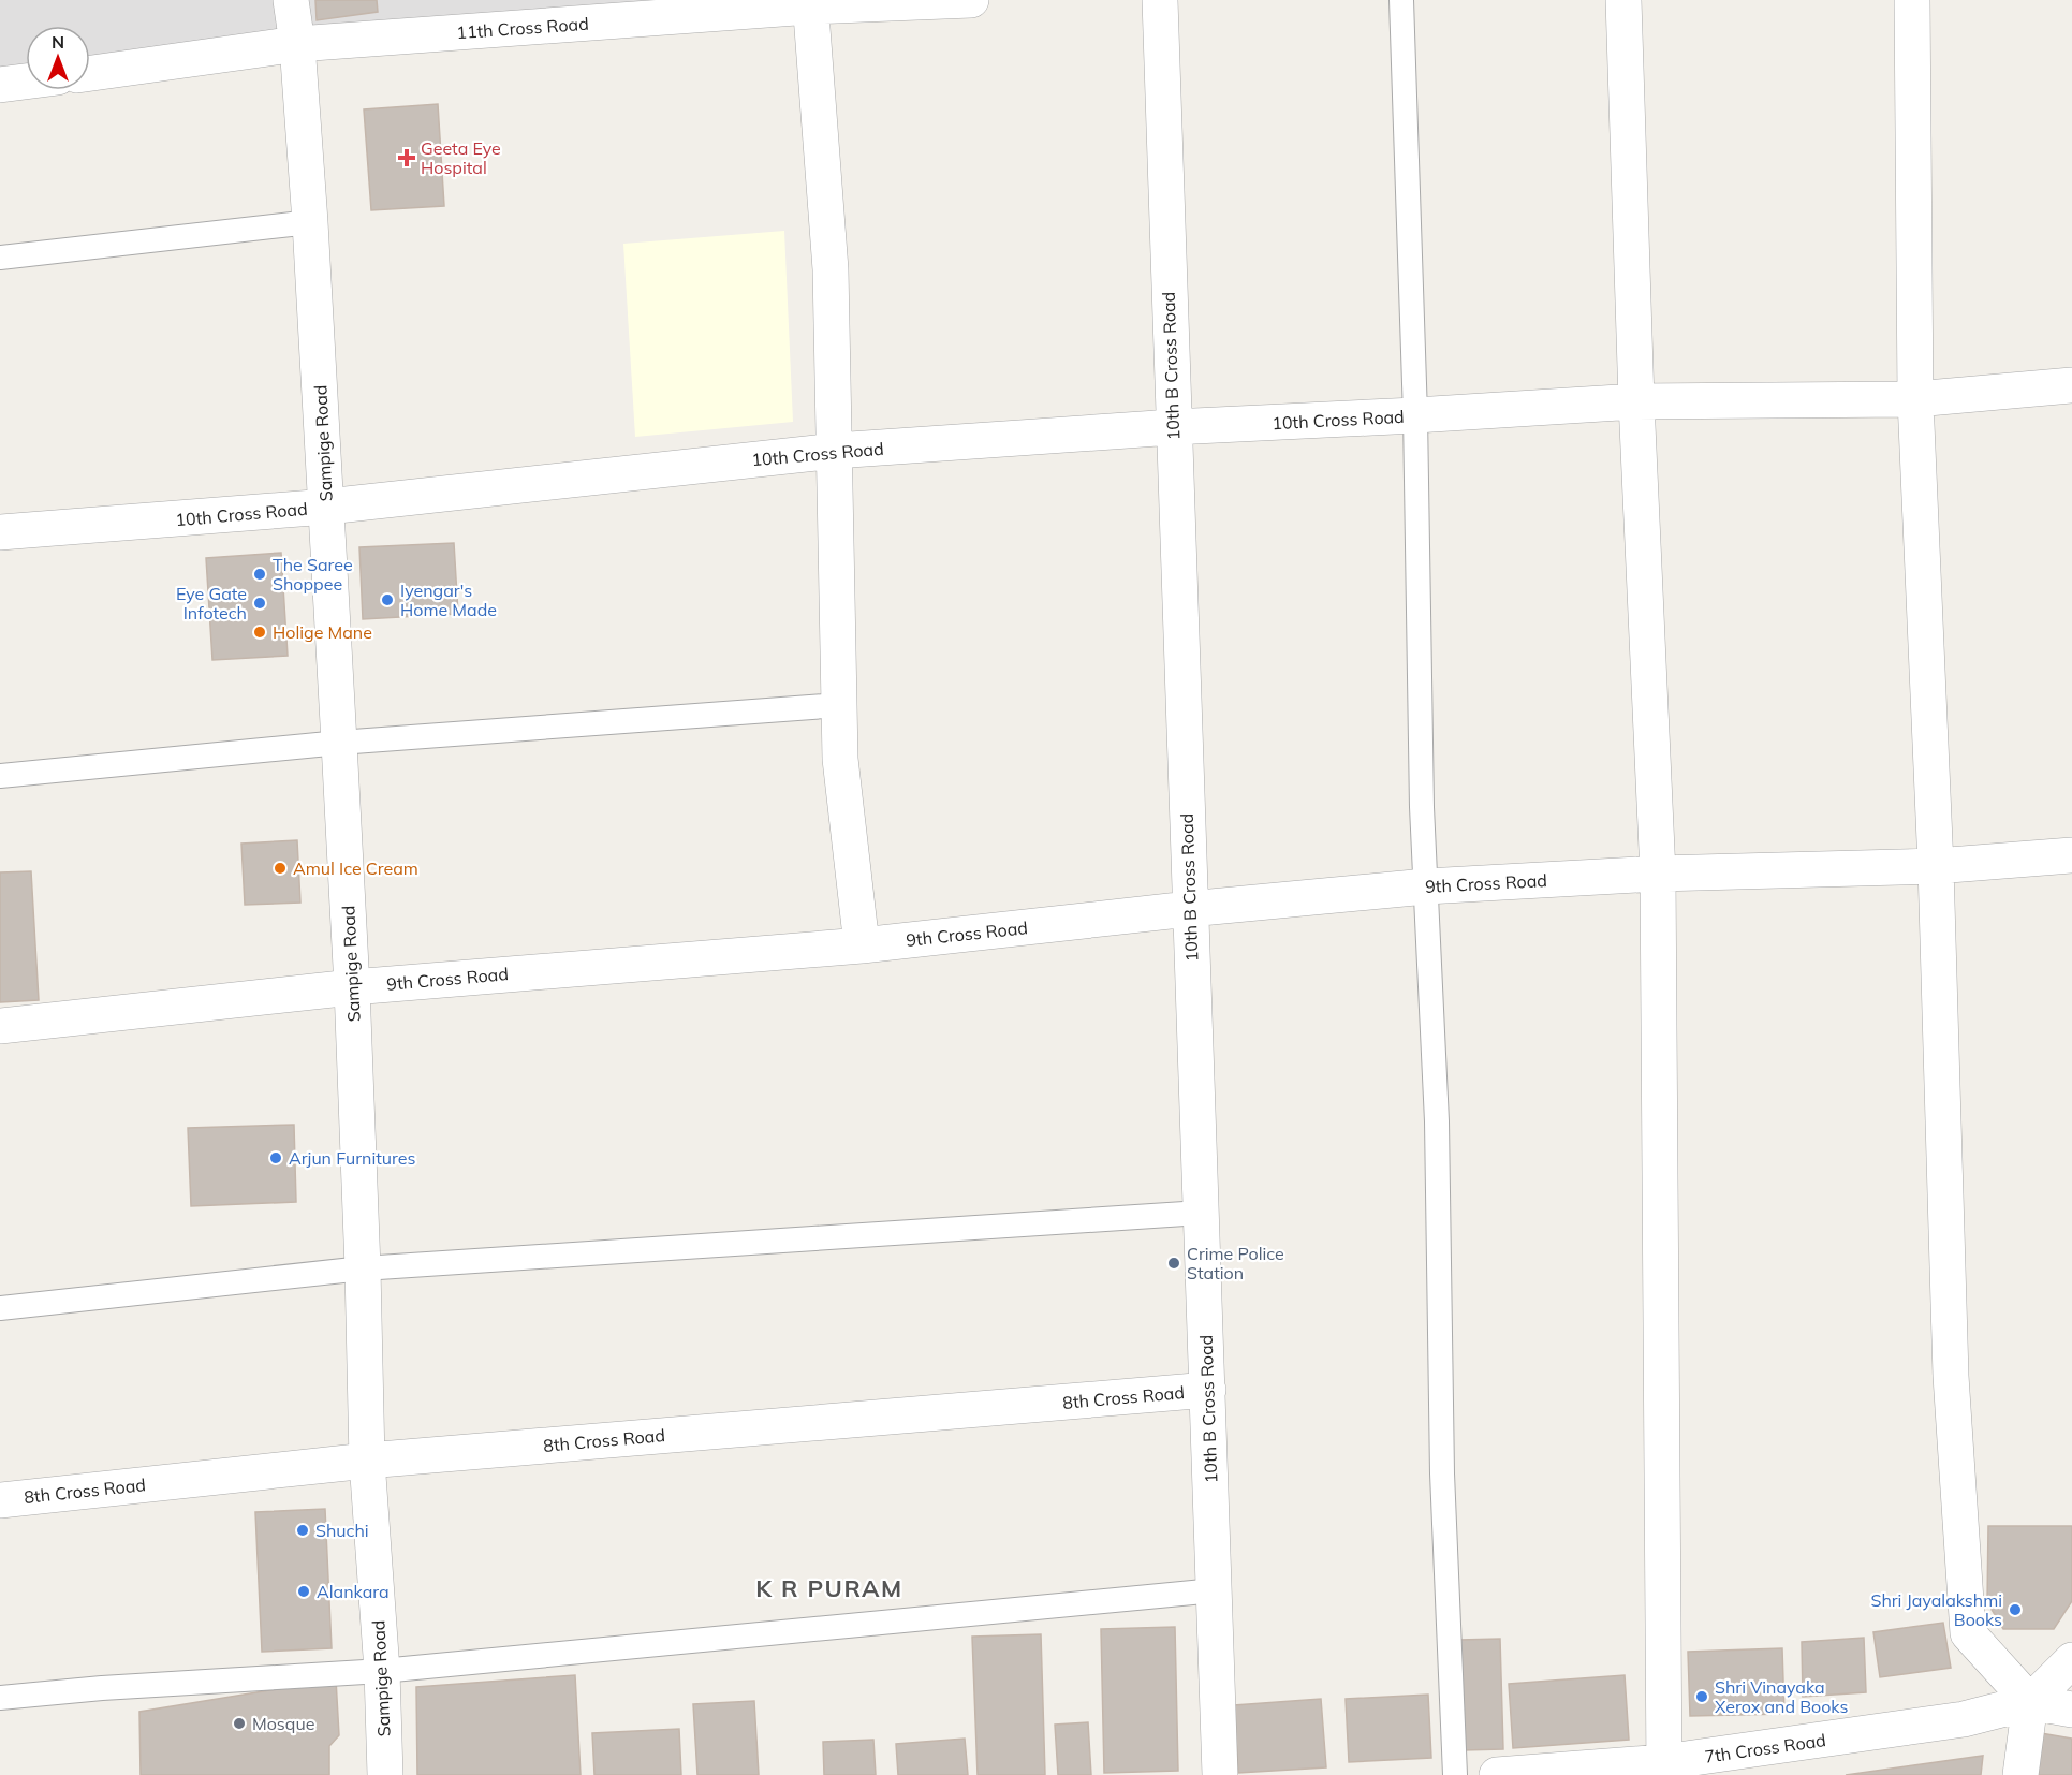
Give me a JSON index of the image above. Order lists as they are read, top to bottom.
{
  "streets": {
    "street": [
      "11th Cross Road",
      "10th B Cross Road",
      "10th Cross Road",
      "Sampige Road",
      "9th Cross Road",
      "8th Cross Road",
      "7th Cross Road"
    ]
  },
  "crossings": [
    ["11th Cross Road", "Sampige Road"],
    ["10th B Cross Road", "10th Cross Road"],
    ["10th B Cross Road", "9th Cross Road"],
    ["10th B Cross Road", "8th Cross Road"],
    ["10th Cross Road", "Sampige Road"],
    ["Sampige Road", "9th Cross Road"],
    ["Sampige Road", "8th Cross Road"]
  ],
  "districts": ["K R PURAM"],
  "places": {
    "health": ["Geeta Eye Hospital"],
    "other": [
      "The Saree Shoppee",
      "Iyengar's Home Made",
      "Eye Gate Infotech",
      "Holige Mane",
      "Amul Ice Cream",
      "Arjun Furnitures",
      "Crime Police Station",
      "Shuchi",
      "Alankara",
      "Shri Jayalakshmi Books",
      "Shri Vinayaka Xerox and Books",
      "Mosque"
    ]
  },
  "north": "top"
}
